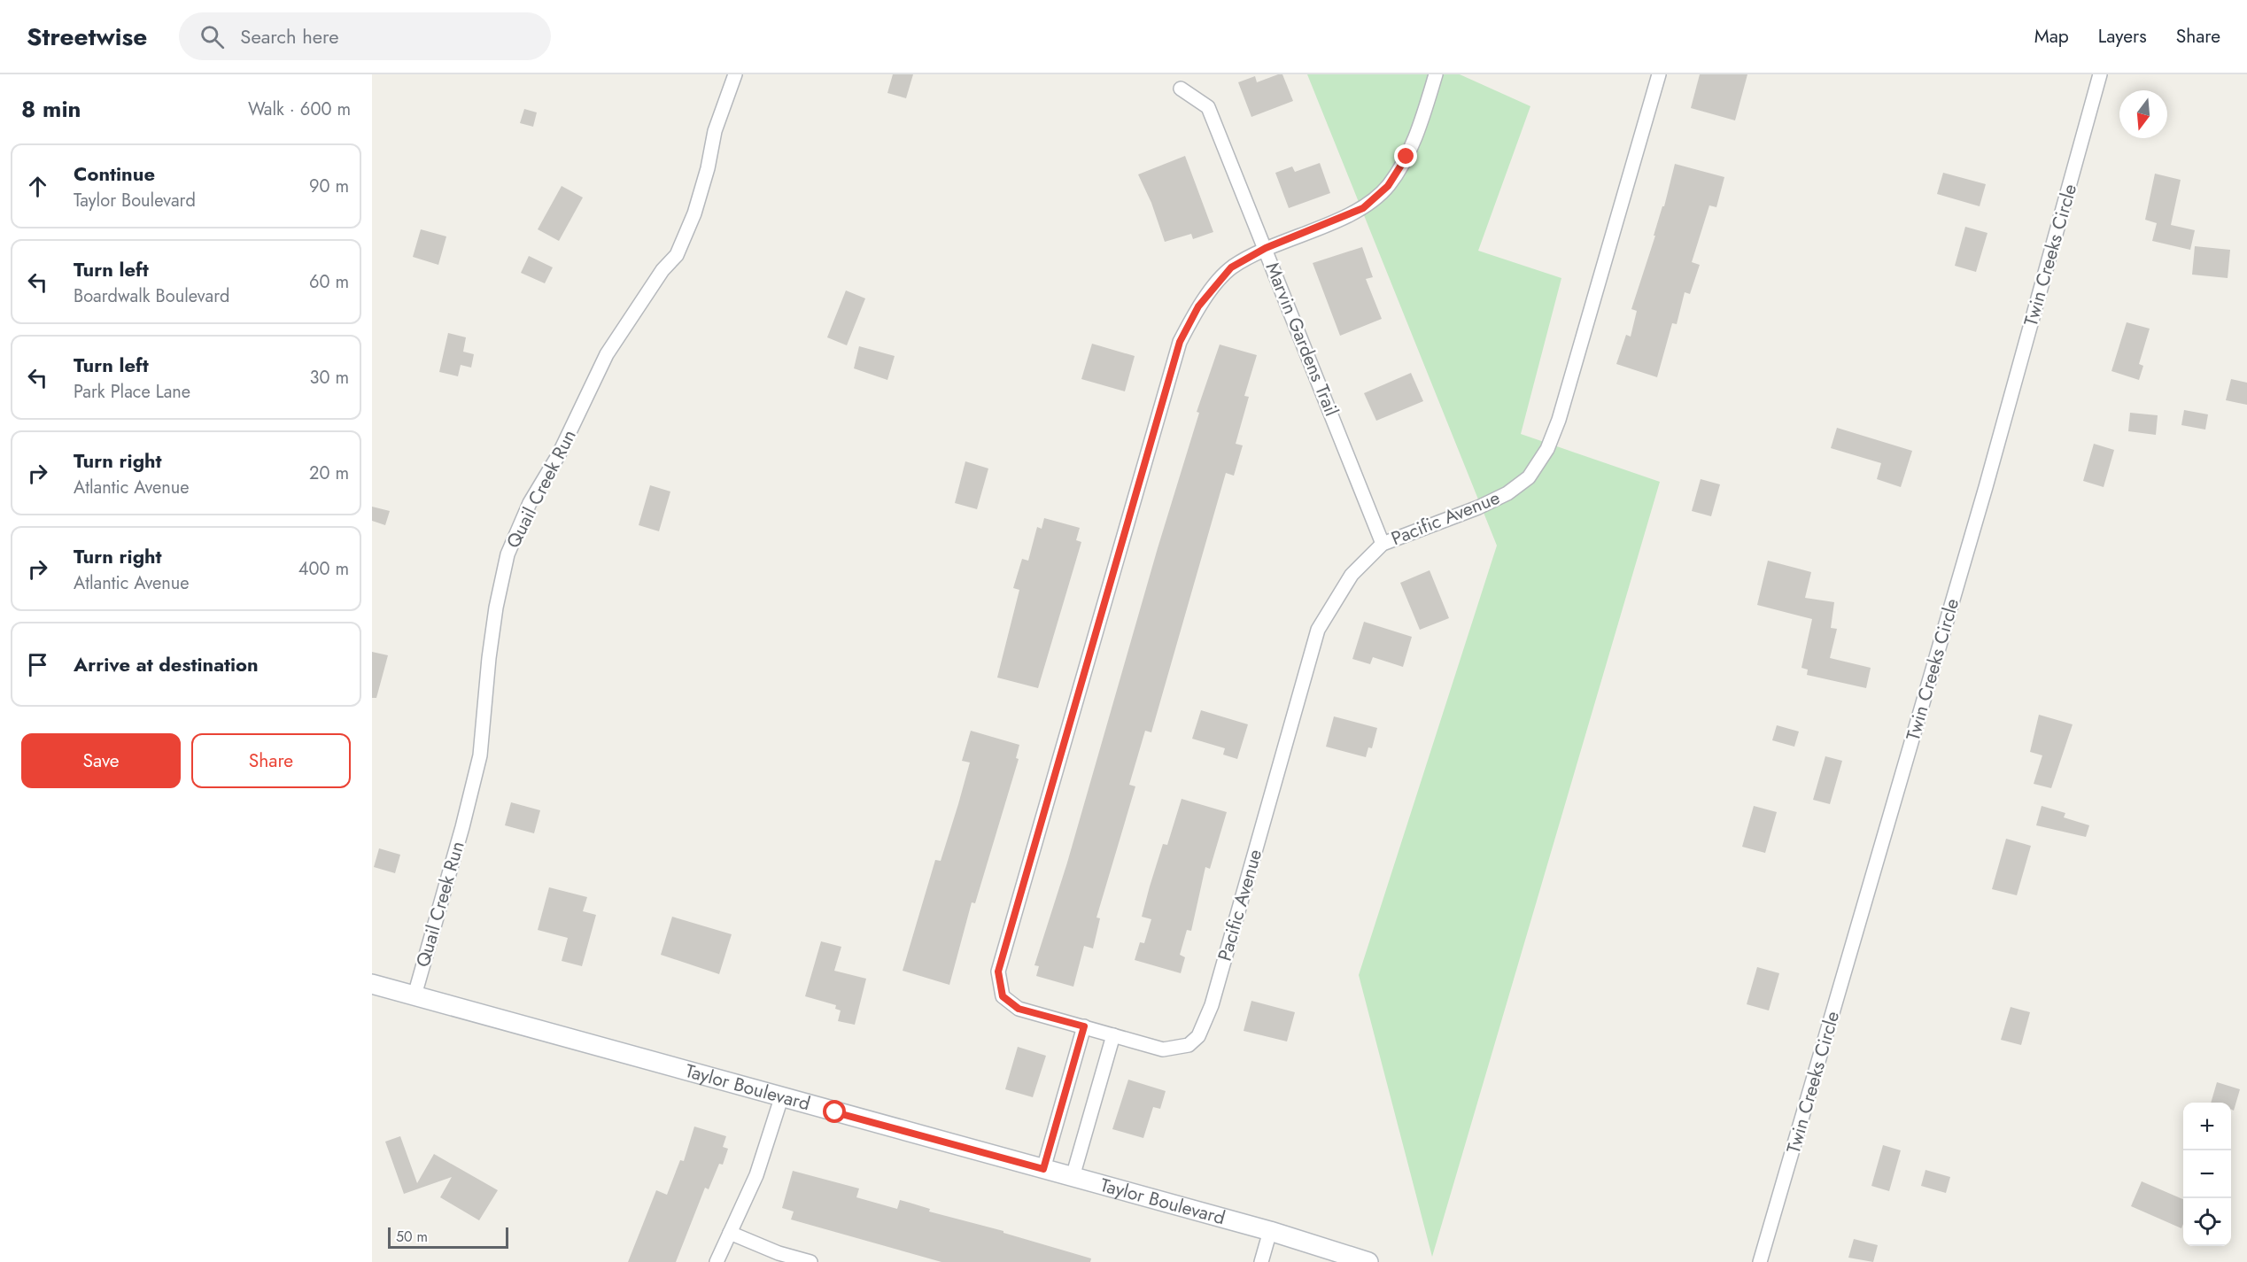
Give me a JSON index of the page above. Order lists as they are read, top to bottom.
{
  "streets": {
    "street": [
      "Twin Creeks Circle",
      "Marvin Gardens Trail",
      "Quail Creek Run",
      "Pacific Avenue",
      "Taylor Boulevard"
    ]
  },
  "crossings": [
    ["Marvin Gardens Trail", "Pacific Avenue"],
    ["Quail Creek Run", "Taylor Boulevard"]
  ],
  "scale_bar": "50 m",
  "north": "bottom",
  "page": {
    "header": "Streetwise",
    "search": "Search here",
    "nav": ["Map", "Layers", "Share"],
    "heading": ["8 min", "Walk · 600 m"],
    "list": [
      ["Continue", "Taylor Boulevard", "90 m"],
      ["Turn left", "Boardwalk Boulevard", "60 m"],
      ["Turn left", "Park Place Lane", "30 m"],
      ["Turn right", "Atlantic Avenue", "20 m"],
      ["Turn right", "Atlantic Avenue", "400 m"],
      "Arrive at destination"
    ],
    "buttons": ["Save", "Share"],
    "map_buttons": ["+", "−"],
    "scale": "50 m"
  }
}
